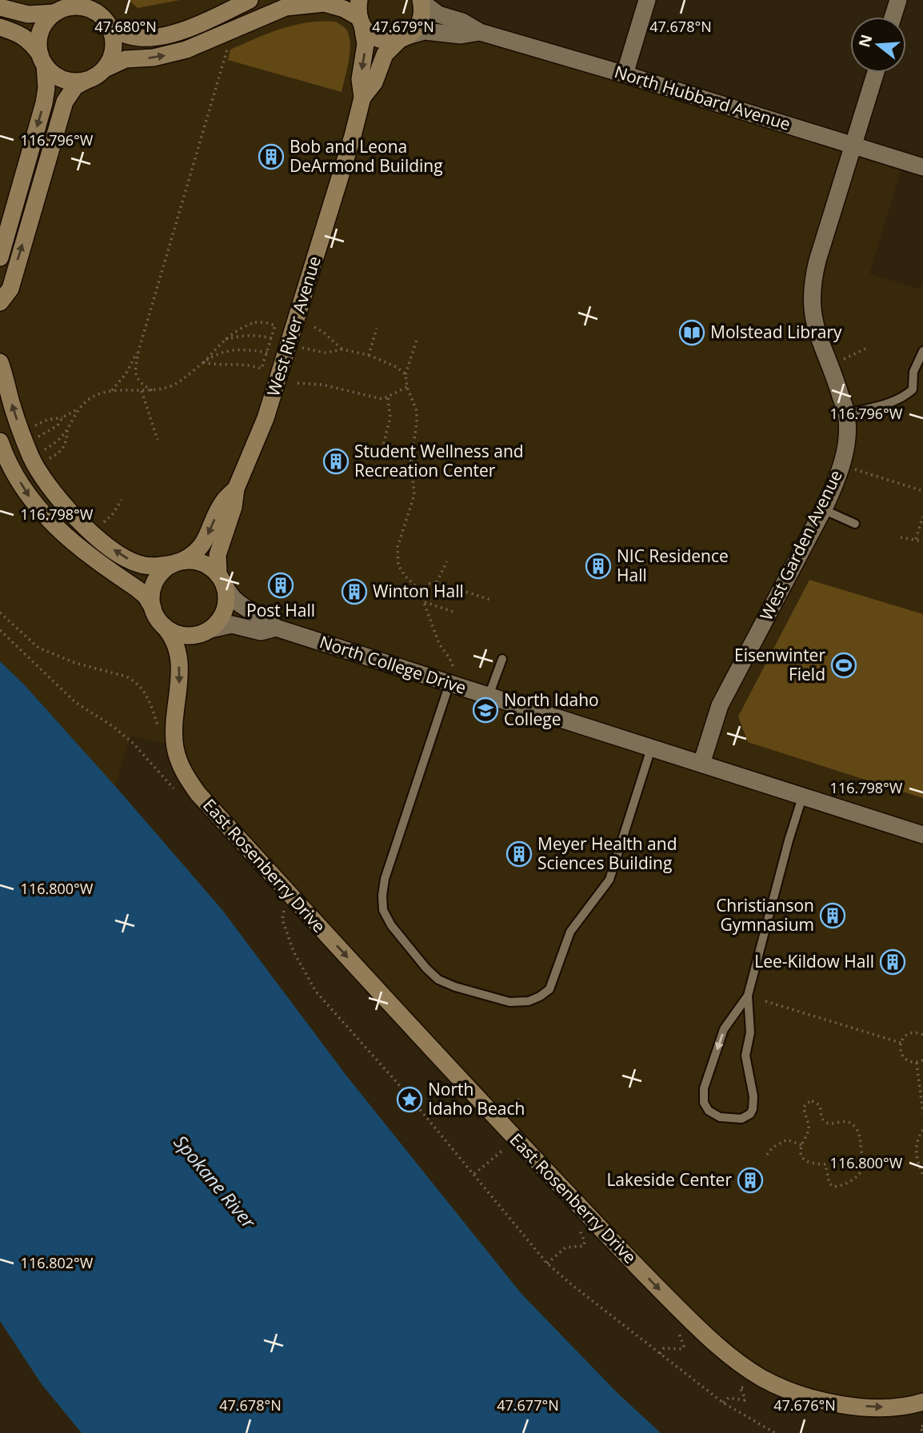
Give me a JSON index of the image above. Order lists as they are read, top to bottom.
{
  "streets": {
    "street": [
      "North Hubbard Avenue",
      "West River Avenue",
      "West Garden Avenue",
      "North College Drive",
      "East Rosenberry Drive"
    ]
  },
  "crossings": [
    ["North Hubbard Avenue", "West River Avenue"],
    ["North Hubbard Avenue", "West Garden Avenue"],
    ["West River Avenue", "North College Drive"],
    ["West River Avenue", "East Rosenberry Drive"],
    ["West Garden Avenue", "North College Drive"],
    ["North College Drive", "East Rosenberry Drive"]
  ],
  "one_way": ["East Rosenberry Drive"],
  "water": ["Spokane River"],
  "places": {
    "building": [
      "Bob and Leona DeArmond Building",
      "Student Wellness and Recreation Center",
      "NIC Residence Hall",
      "Post Hall",
      "Winton Hall",
      "Meyer Health and Sciences Building",
      "Christianson Gymnasium",
      "Lee-Kildow Hall",
      "Lakeside Center"
    ],
    "library": ["Molstead Library"],
    "sports": ["Eisenwinter Field"],
    "school or university": ["North Idaho College"],
    "place": ["North Idaho Beach"]
  },
  "north": "left",
  "coordinates": [
    "47.680°N",
    "47.679°N",
    "47.678°N",
    "116.796°W",
    "116.798°W",
    "116.800°W",
    "116.802°W",
    "47.677°N",
    "47.676°N"
  ]
}
